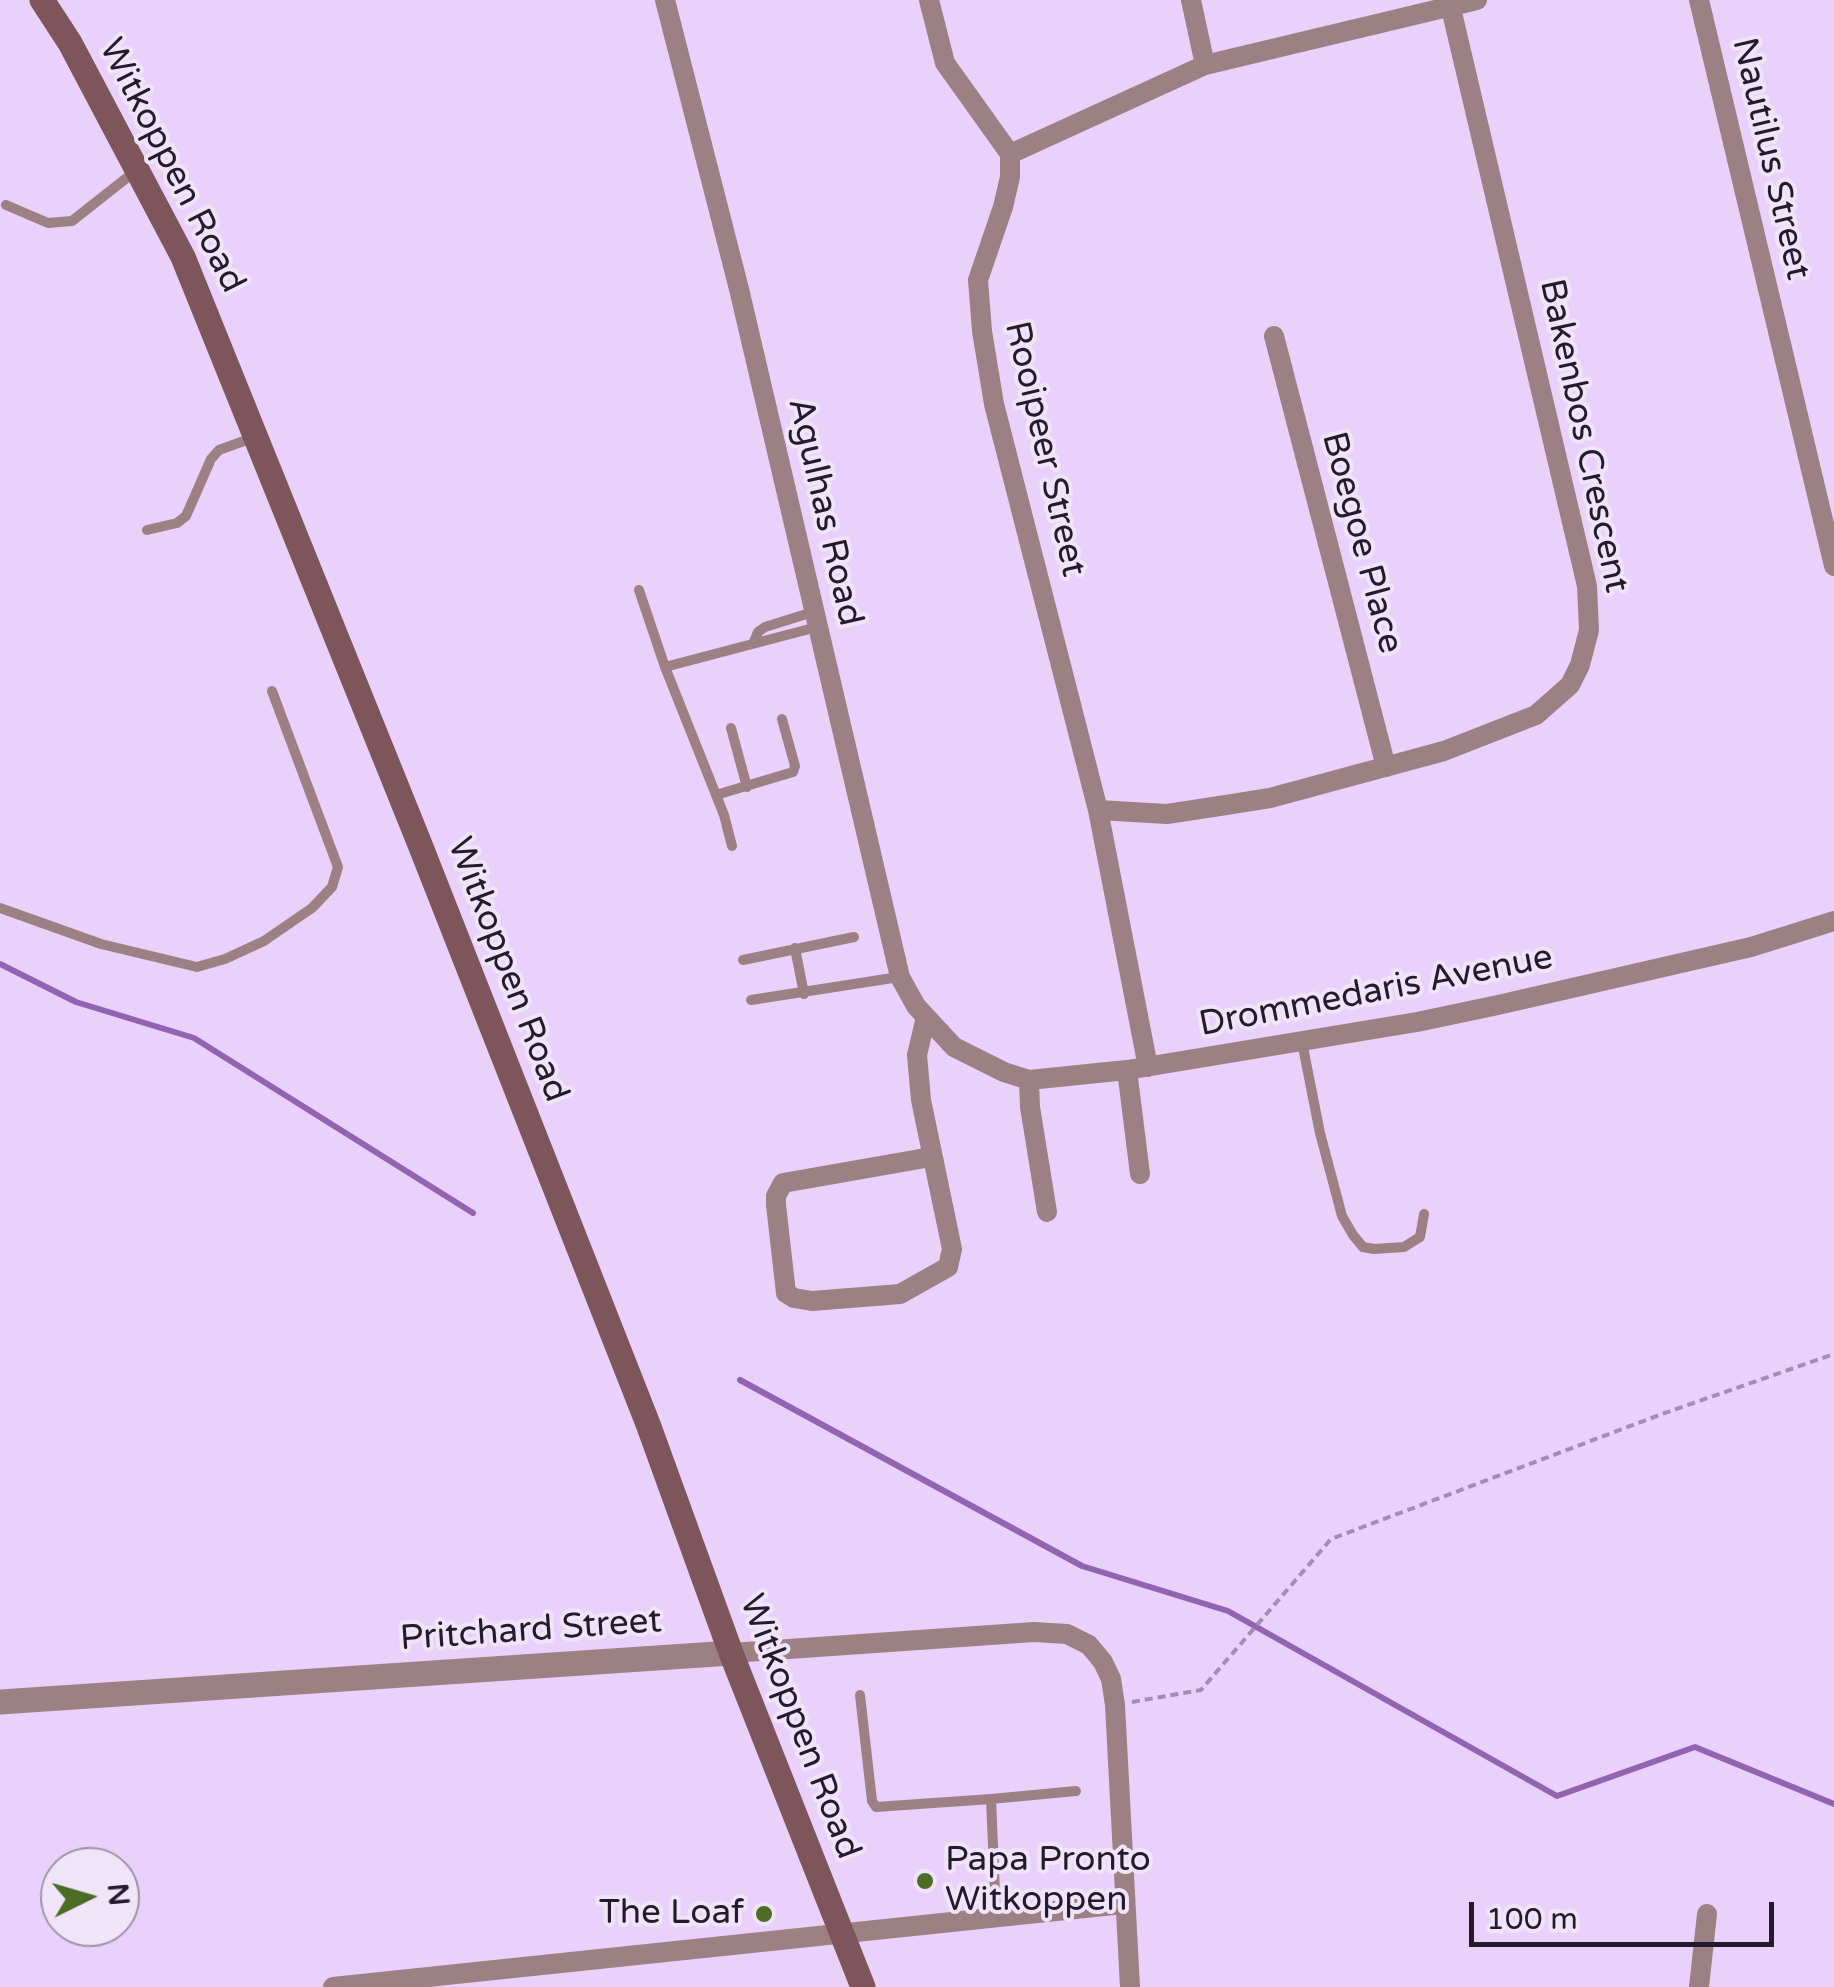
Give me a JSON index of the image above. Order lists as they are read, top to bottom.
{
  "streets": {
    "main road": ["Witkoppen Road"],
    "street": [
      "Nautilus Street",
      "Bakenbos Crescent",
      "Rooipeer Street",
      "Agulhas Road",
      "Boegoe Place",
      "Drommedaris Avenue",
      "Pritchard Street"
    ]
  },
  "crossings": [
    ["Witkoppen Road", "Pritchard Street"],
    ["Bakenbos Crescent", "Rooipeer Street"],
    ["Bakenbos Crescent", "Boegoe Place"],
    ["Rooipeer Street", "Drommedaris Avenue"],
    ["Agulhas Road", "Drommedaris Avenue"]
  ],
  "places": ["Papa Pronto Witkoppen", "The Loaf"],
  "scale_bar": "100 m",
  "north": "right"
}
